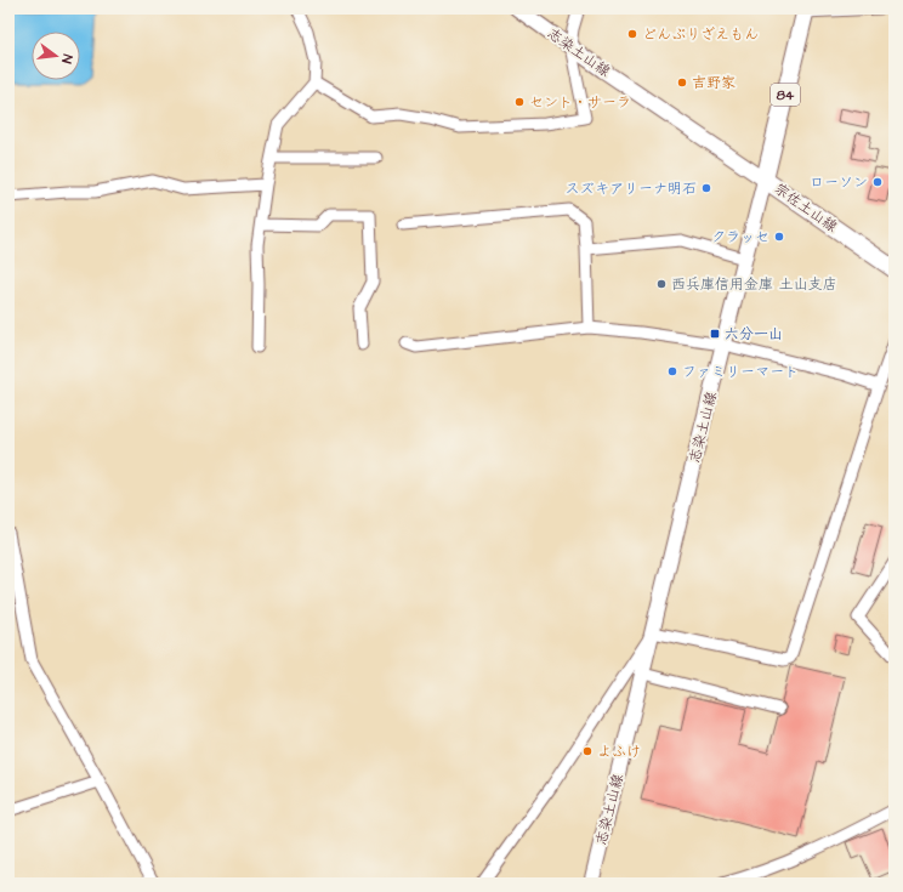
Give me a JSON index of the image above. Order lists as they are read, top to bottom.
{
  "streets": {
    "main road": ["志染土山線", "84", "宗佐土山線"]
  },
  "crossings": [
    ["志染土山線", "宗佐土山線"]
  ],
  "places": {
    "other": [
      "どんぶりざえもん",
      "吉野家",
      "セント・サーラ",
      "ローソン",
      "スズキアリーナ明石",
      "クラッセ",
      "西兵庫信用金庫 土山支店",
      "ファミリーマート",
      "よふけ"
    ],
    "transit": ["六分一山"]
  },
  "north": "right"
}
